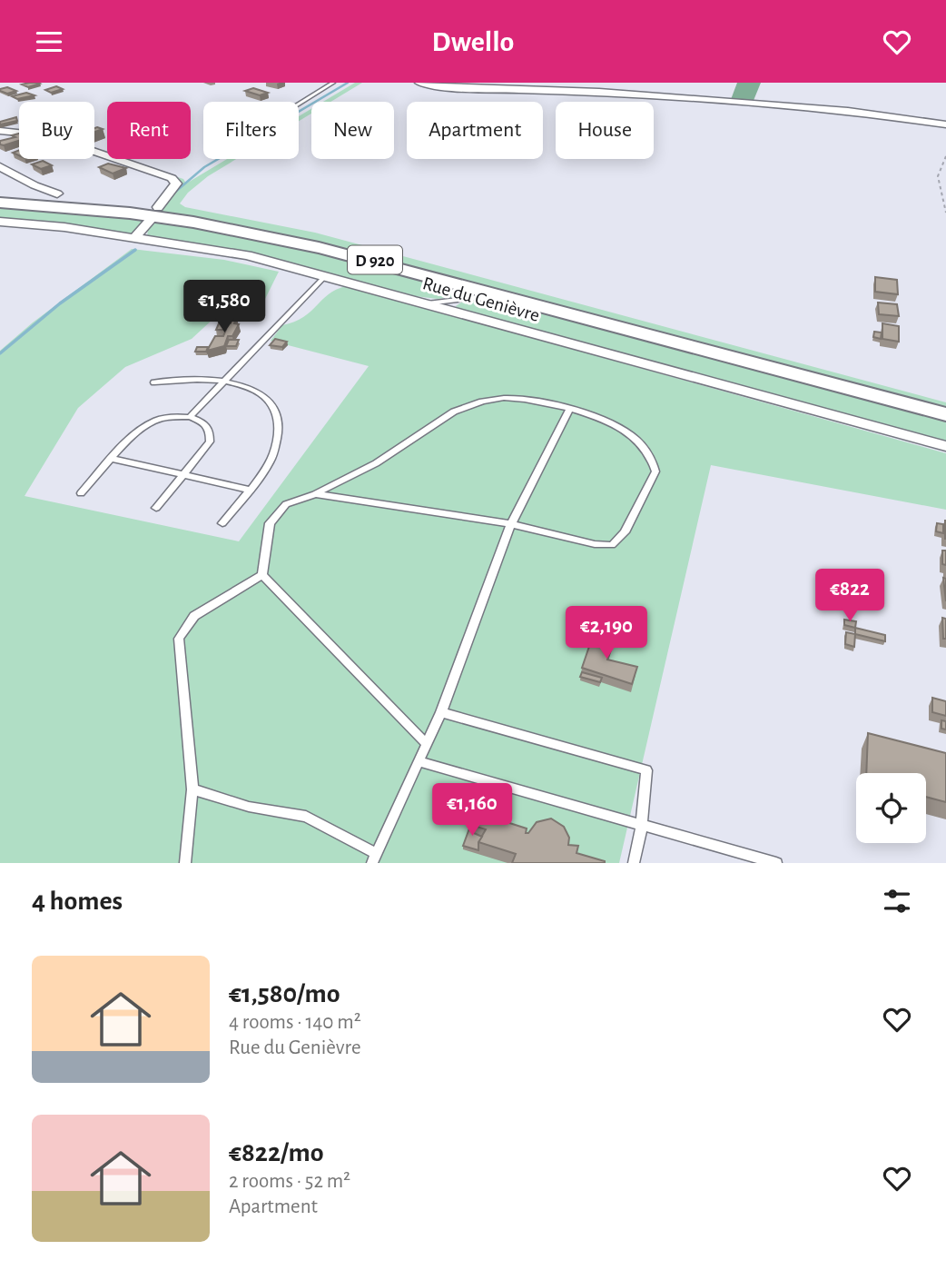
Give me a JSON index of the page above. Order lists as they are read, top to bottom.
{
  "streets": {
    "main road": ["D 920"],
    "street": ["Rue du Genièvre"]
  },
  "page": {
    "header": "Dwello",
    "chip": [
      "Buy",
      "Rent",
      "Filters",
      "New",
      "Apartment",
      "House"
    ],
    "price": [
      "€1,580",
      "€822",
      "€2,190",
      "€1,160"
    ],
    "heading": "4 homes",
    "list": [
      {
        "name": "€1,580/mo",
        "note": "4 rooms · 140 m² · Rue du Genièvre"
      },
      {
        "name": "€822/mo",
        "note": "2 rooms · 52 m² · Apartment"
      }
    ]
  }
}
